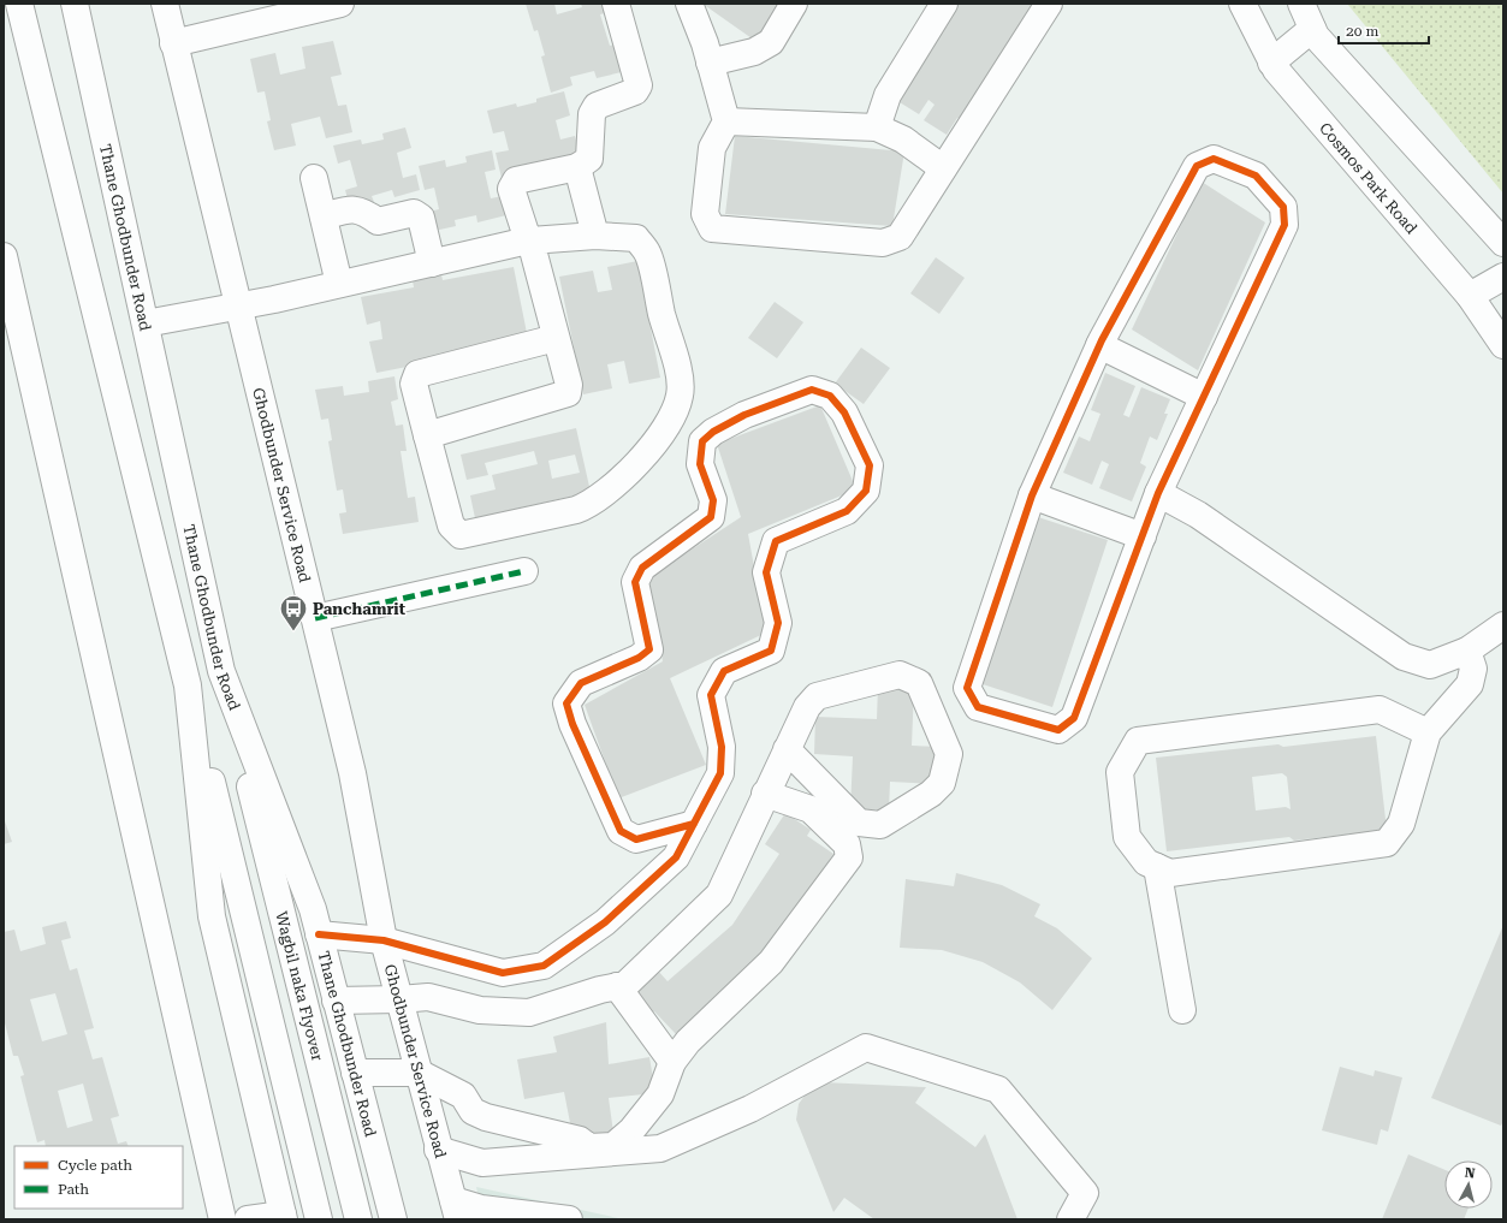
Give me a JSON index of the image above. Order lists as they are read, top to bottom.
{
  "streets": {
    "street": [
      "Cosmos Park Road",
      "Thane Ghodbunder Road",
      "Ghodbunder Service Road",
      "Wagbil naka Flyover"
    ]
  },
  "crossings": [
    ["Thane Ghodbunder Road", "Wagbil naka Flyover"]
  ],
  "places": {
    "bus stop": ["Panchamrit"]
  },
  "legend": ["Cycle path", "Path"],
  "scale_bar": "20 m",
  "north": "top"
}
